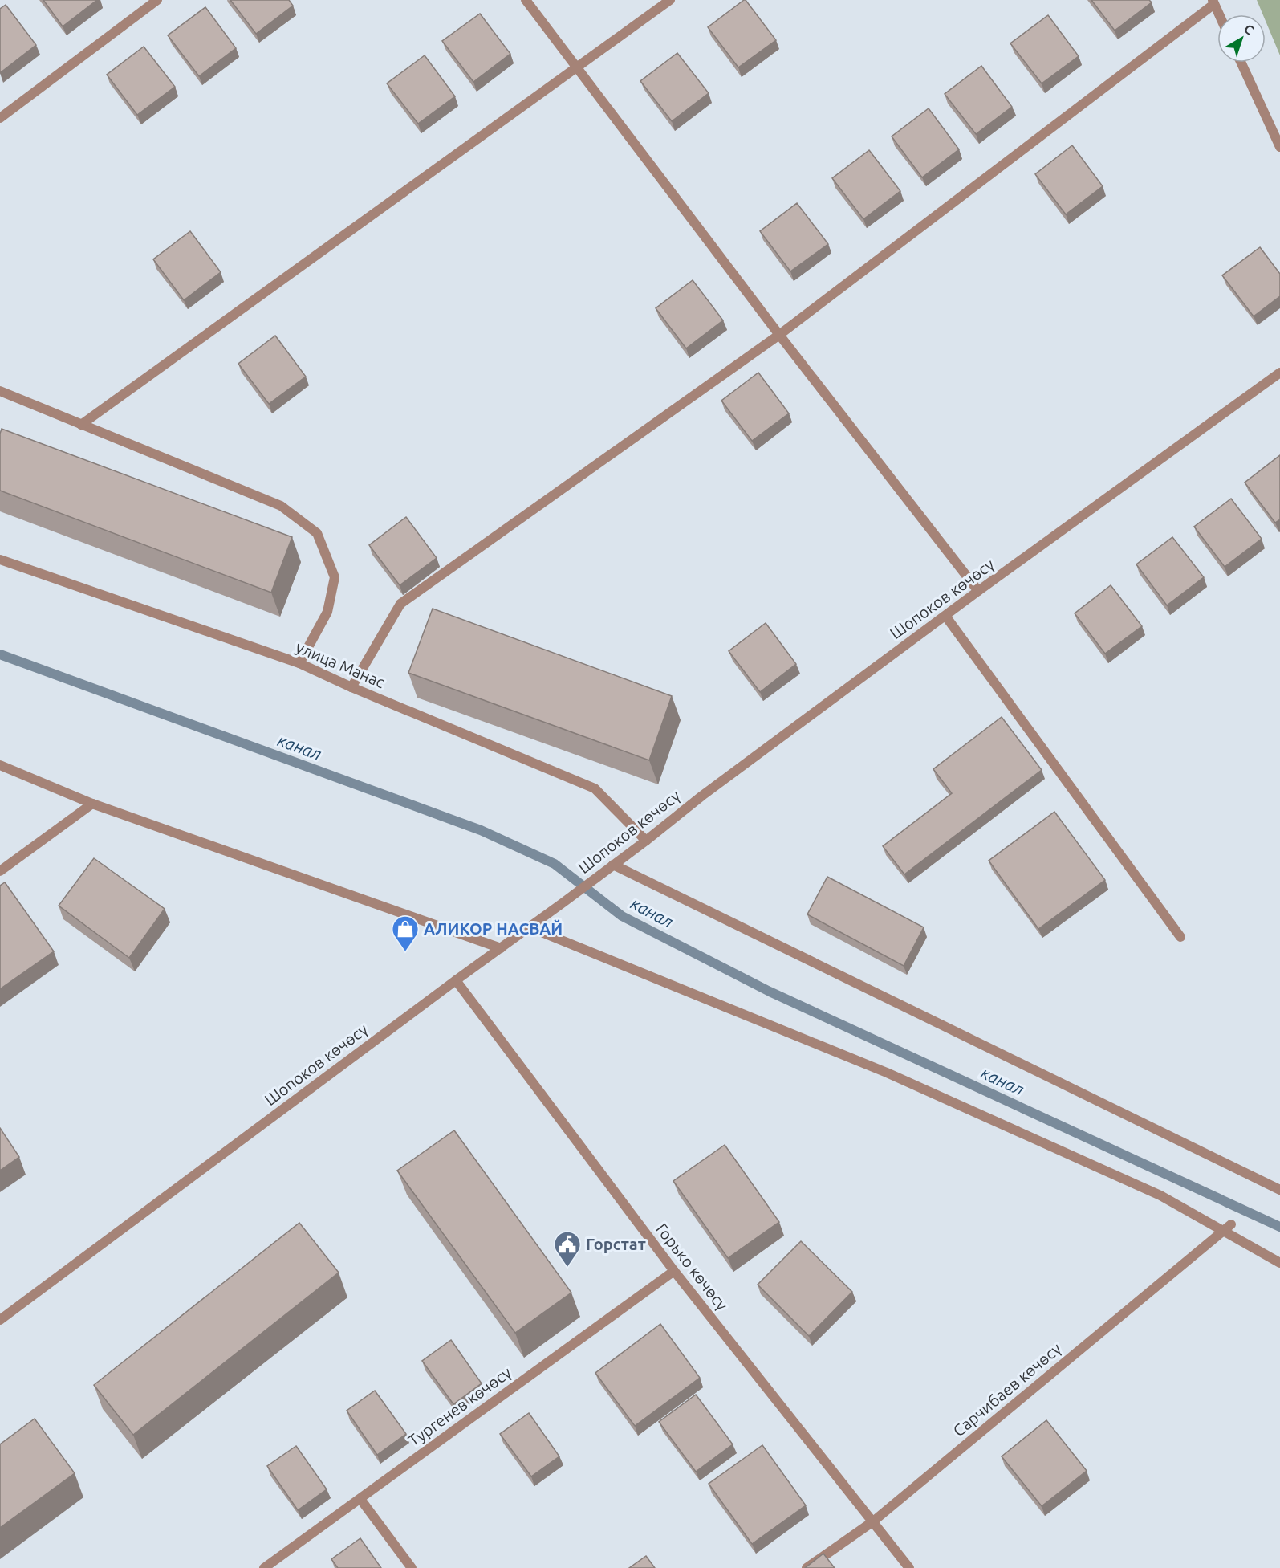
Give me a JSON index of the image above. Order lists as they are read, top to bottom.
{
  "streets": {
    "street": [
      "Шопоков көчөсү",
      "улица Манас",
      "Горько көчөсү",
      "Сарчибаев көчөсү",
      "Тургенев көчөсү"
    ]
  },
  "crossings": [
    ["Шопоков көчөсү", "улица Манас"],
    ["Шопоков көчөсү", "Горько көчөсү"],
    ["Горько көчөсү", "Сарчибаев көчөсү"],
    ["Горько көчөсү", "Тургенев көчөсү"]
  ],
  "water": ["канал"],
  "places": {
    "shop": ["АЛИКОР НАСВАЙ"],
    "public building": ["Горстат"]
  },
  "north": "top right"
}
